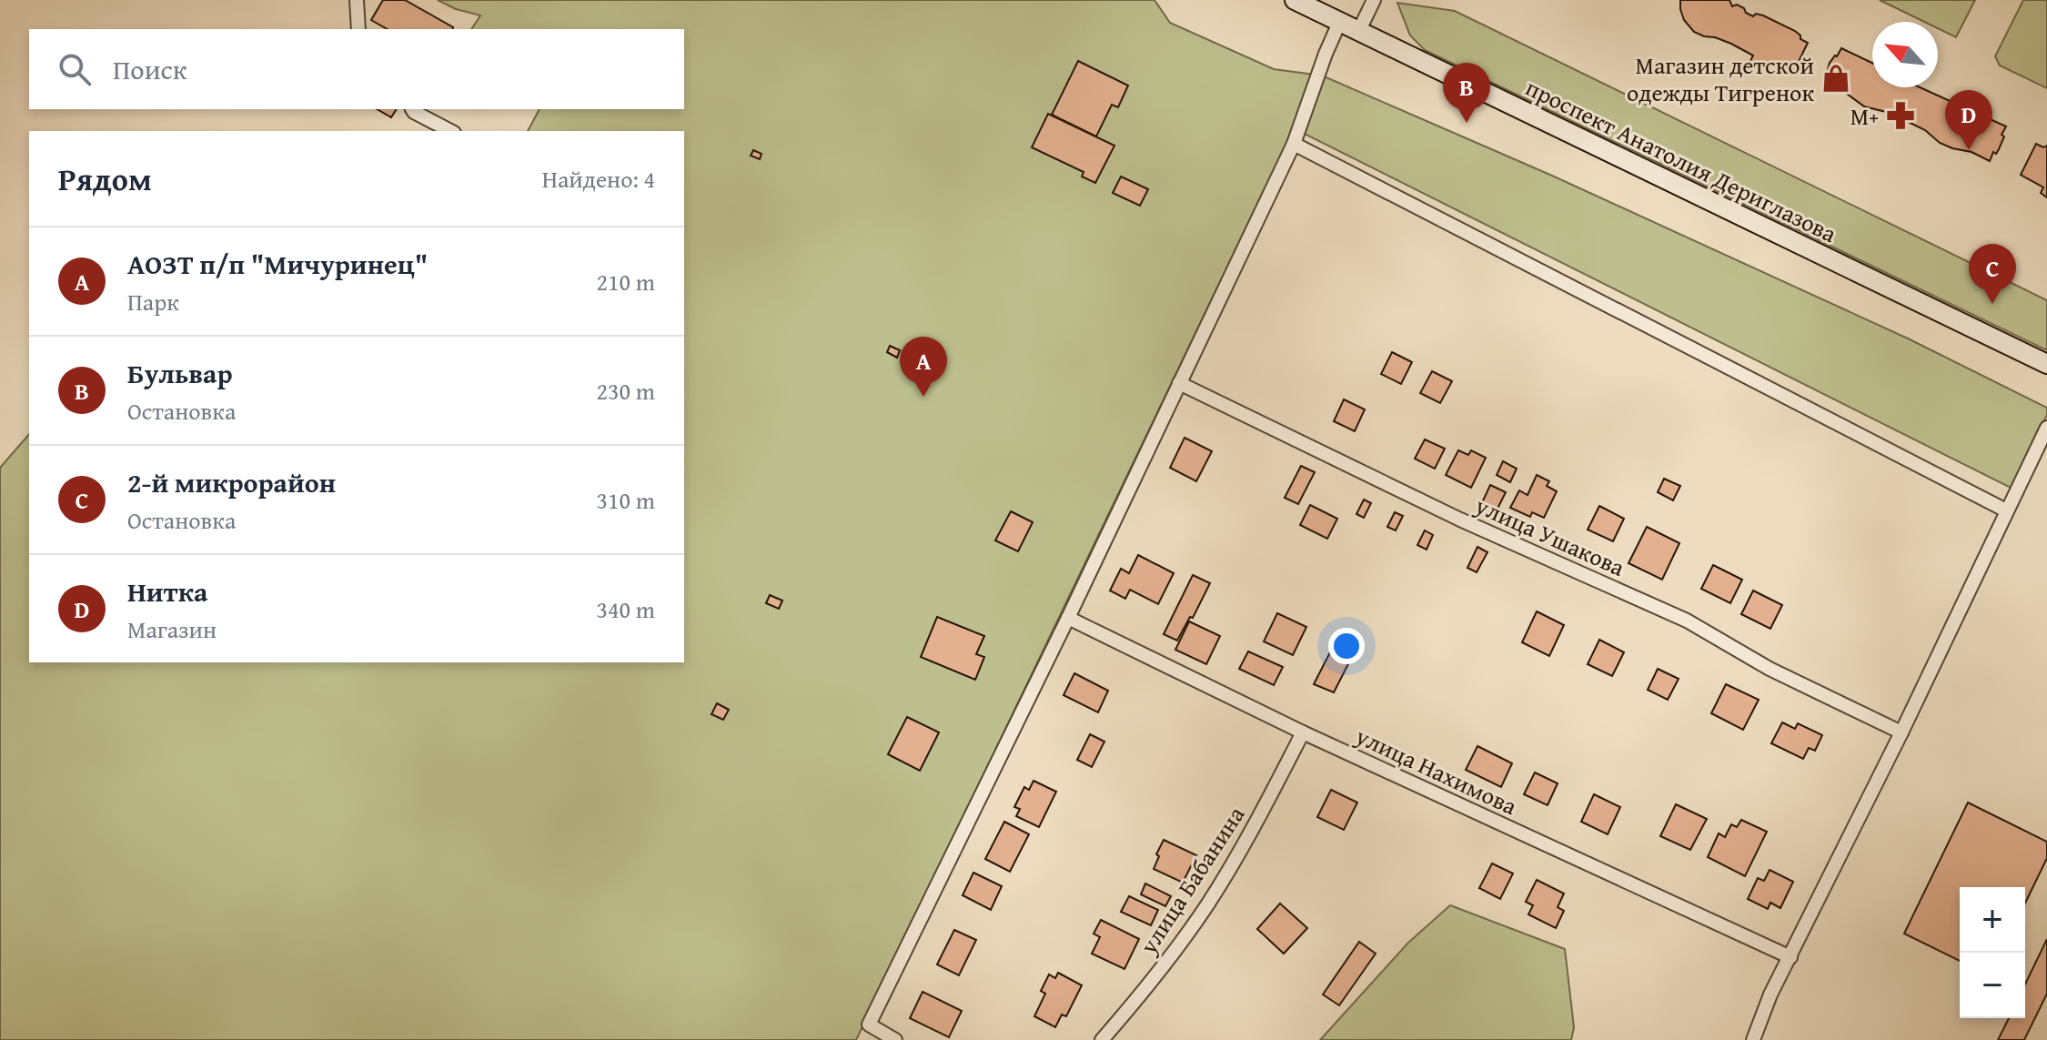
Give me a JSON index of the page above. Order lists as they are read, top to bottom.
{
  "streets": {
    "main road": ["проспект Анатолия Дериглазова"],
    "street": ["улица Ушакова", "улица Нахимова", "улица Бабанина"]
  },
  "crossings": [
    ["улица Нахимова", "улица Бабанина"]
  ],
  "places": {
    "shop": ["Магазин детской одежды Тигренок"],
    "pharmacy": ["М+"]
  },
  "north": "top left",
  "page": {
    "search": "Поиск",
    "pins": [
      "B",
      "D",
      "C",
      "A"
    ],
    "heading": ["Рядом", "Найдено: 4"],
    "list": [
      {
        "mark": "A",
        "name": "АОЗТ п/п \"Мичуринец\"",
        "note": "Парк",
        "value": "210 m"
      },
      {
        "mark": "B",
        "name": "Бульвар",
        "note": "Остановка",
        "value": "230 m"
      },
      {
        "mark": "C",
        "name": "2-й микрорайон",
        "note": "Остановка",
        "value": "310 m"
      },
      {
        "mark": "D",
        "name": "Нитка",
        "note": "Магазин",
        "value": "340 m"
      }
    ],
    "map_buttons": ["+", "−"]
  }
}
